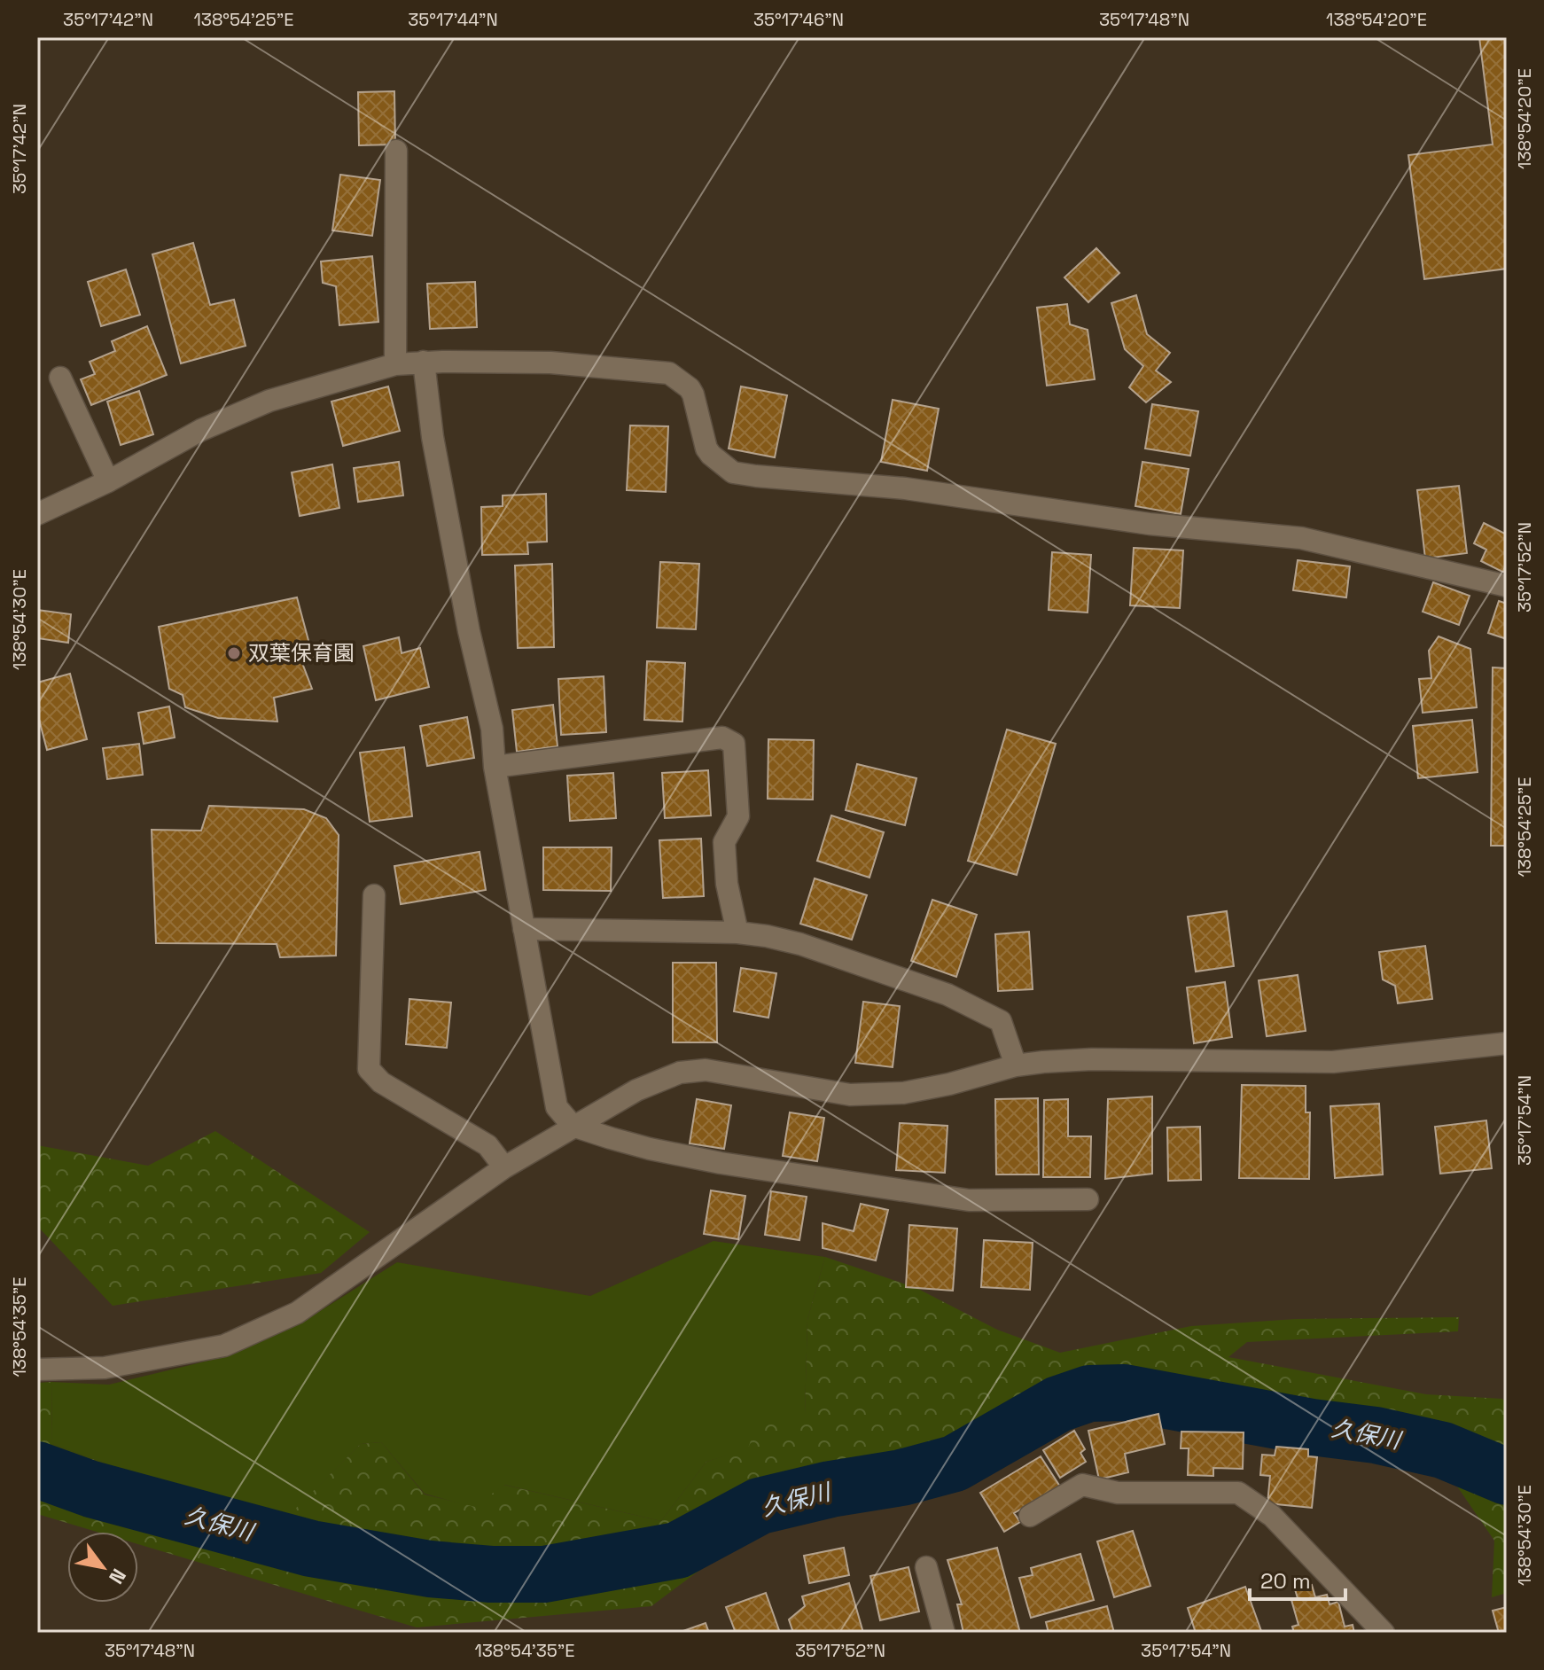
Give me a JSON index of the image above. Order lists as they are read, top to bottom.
{
  "water": ["久保川"],
  "places": ["双葉保育園"],
  "scale_bar": "20 m",
  "north": "bottom right",
  "coordinates": [
    "35°17'42\"N",
    "138°54'25\"E",
    "35°17'44\"N",
    "35°17'46\"N",
    "35°17'48\"N",
    "138°54'20\"E",
    "35°17'52\"N",
    "138°54'30\"E",
    "35°17'54\"N",
    "138°54'35\"E"
  ]
}
